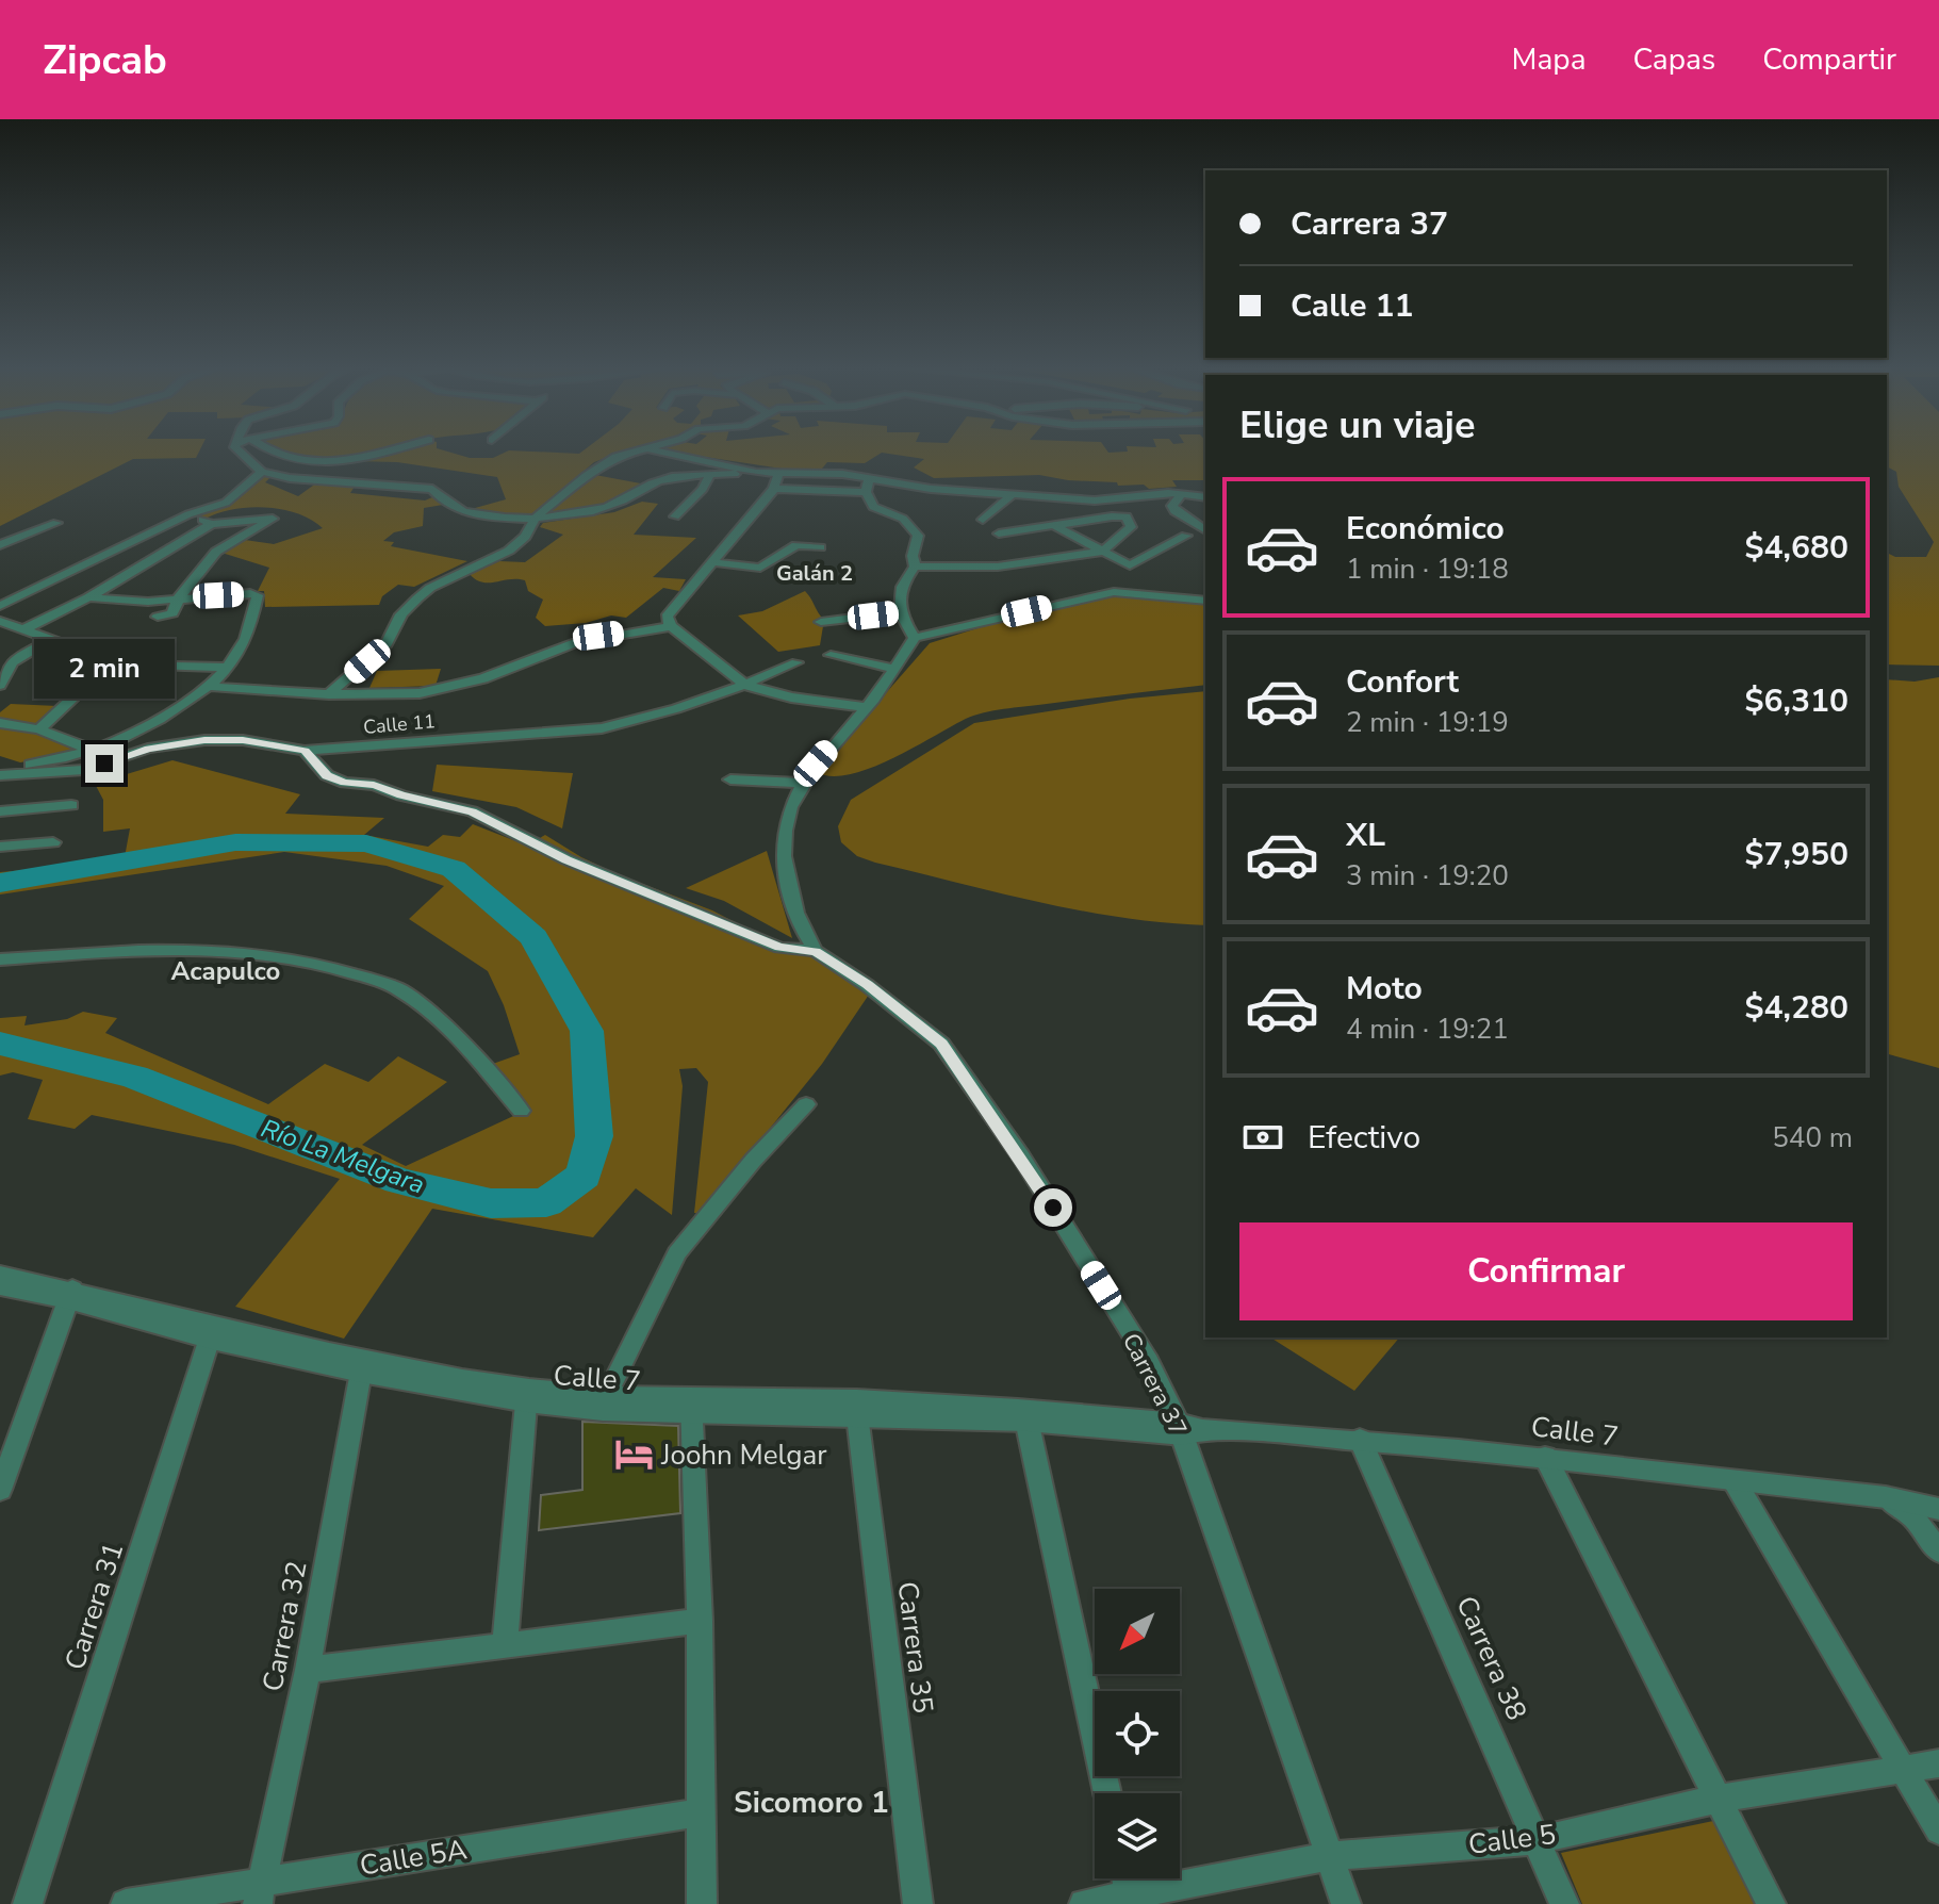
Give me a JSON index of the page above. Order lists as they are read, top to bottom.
{
  "streets": {
    "street": [
      "Calle 11",
      "Calle 7",
      "Carrera 37",
      "Carrera 31",
      "Carrera 32",
      "Carrera 35",
      "Carrera 38",
      "Calle 5",
      "Calle 5A"
    ]
  },
  "crossings": [
    ["Calle 11", "Carrera 37"],
    ["Calle 7", "Carrera 37"],
    ["Calle 7", "Carrera 31"],
    ["Calle 7", "Carrera 32"],
    ["Calle 7", "Carrera 35"],
    ["Calle 7", "Carrera 38"],
    ["Carrera 37", "Calle 5"],
    ["Carrera 32", "Calle 5A"],
    ["Carrera 38", "Calle 5"]
  ],
  "districts": ["Galán 2", "Acapulco", "Sicomoro 1"],
  "water": ["Río La Melgara"],
  "places": {
    "hotel": ["Joohn Melgar"]
  },
  "north": "bottom left",
  "page": {
    "header": "Zipcab",
    "nav": ["Mapa", "Capas", "Compartir"],
    "banner": ["Carrera 37", "Calle 11"],
    "heading": "Elige un viaje",
    "list": [
      {
        "name": "Económico",
        "note": "1 min · 19:18",
        "value": "$4,680"
      },
      {
        "name": "Confort",
        "note": "2 min · 19:19",
        "value": "$6,310"
      },
      {
        "name": "XL",
        "note": "3 min · 19:20",
        "value": "$7,950"
      },
      {
        "name": "Moto",
        "note": "4 min · 19:21",
        "value": "$4,280"
      }
    ],
    "bubble": "2 min",
    "pay": ["Efectivo", "540 m"],
    "buttons": "Confirmar"
  }
}
